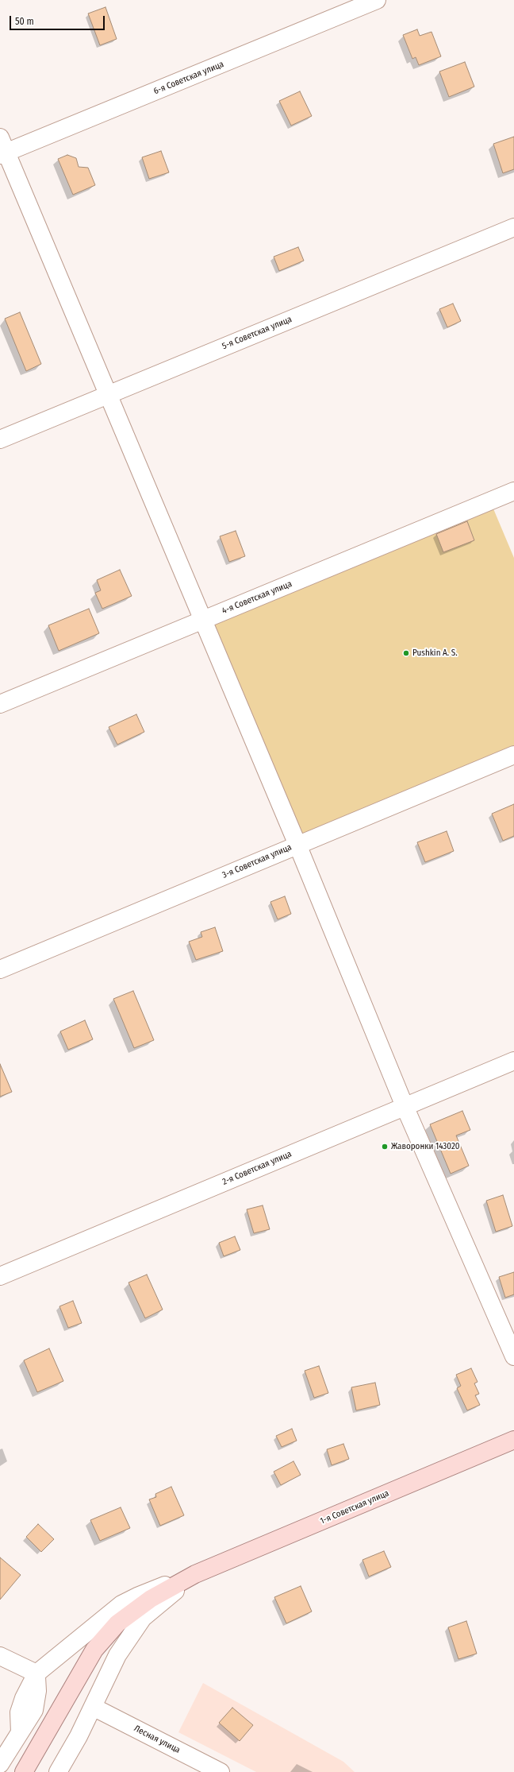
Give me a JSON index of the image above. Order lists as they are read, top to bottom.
{
  "streets": {
    "main road": ["1-я Советская улица"],
    "street": [
      "6-я Советская улица",
      "5-я Советская улица",
      "4-я Советская улица",
      "3-я Советская улица",
      "2-я Советская улица",
      "Лесная улица"
    ]
  },
  "places": ["Pushkin A. S.", "Жаворонки 143020"],
  "scale_bar": "50 m"
}
